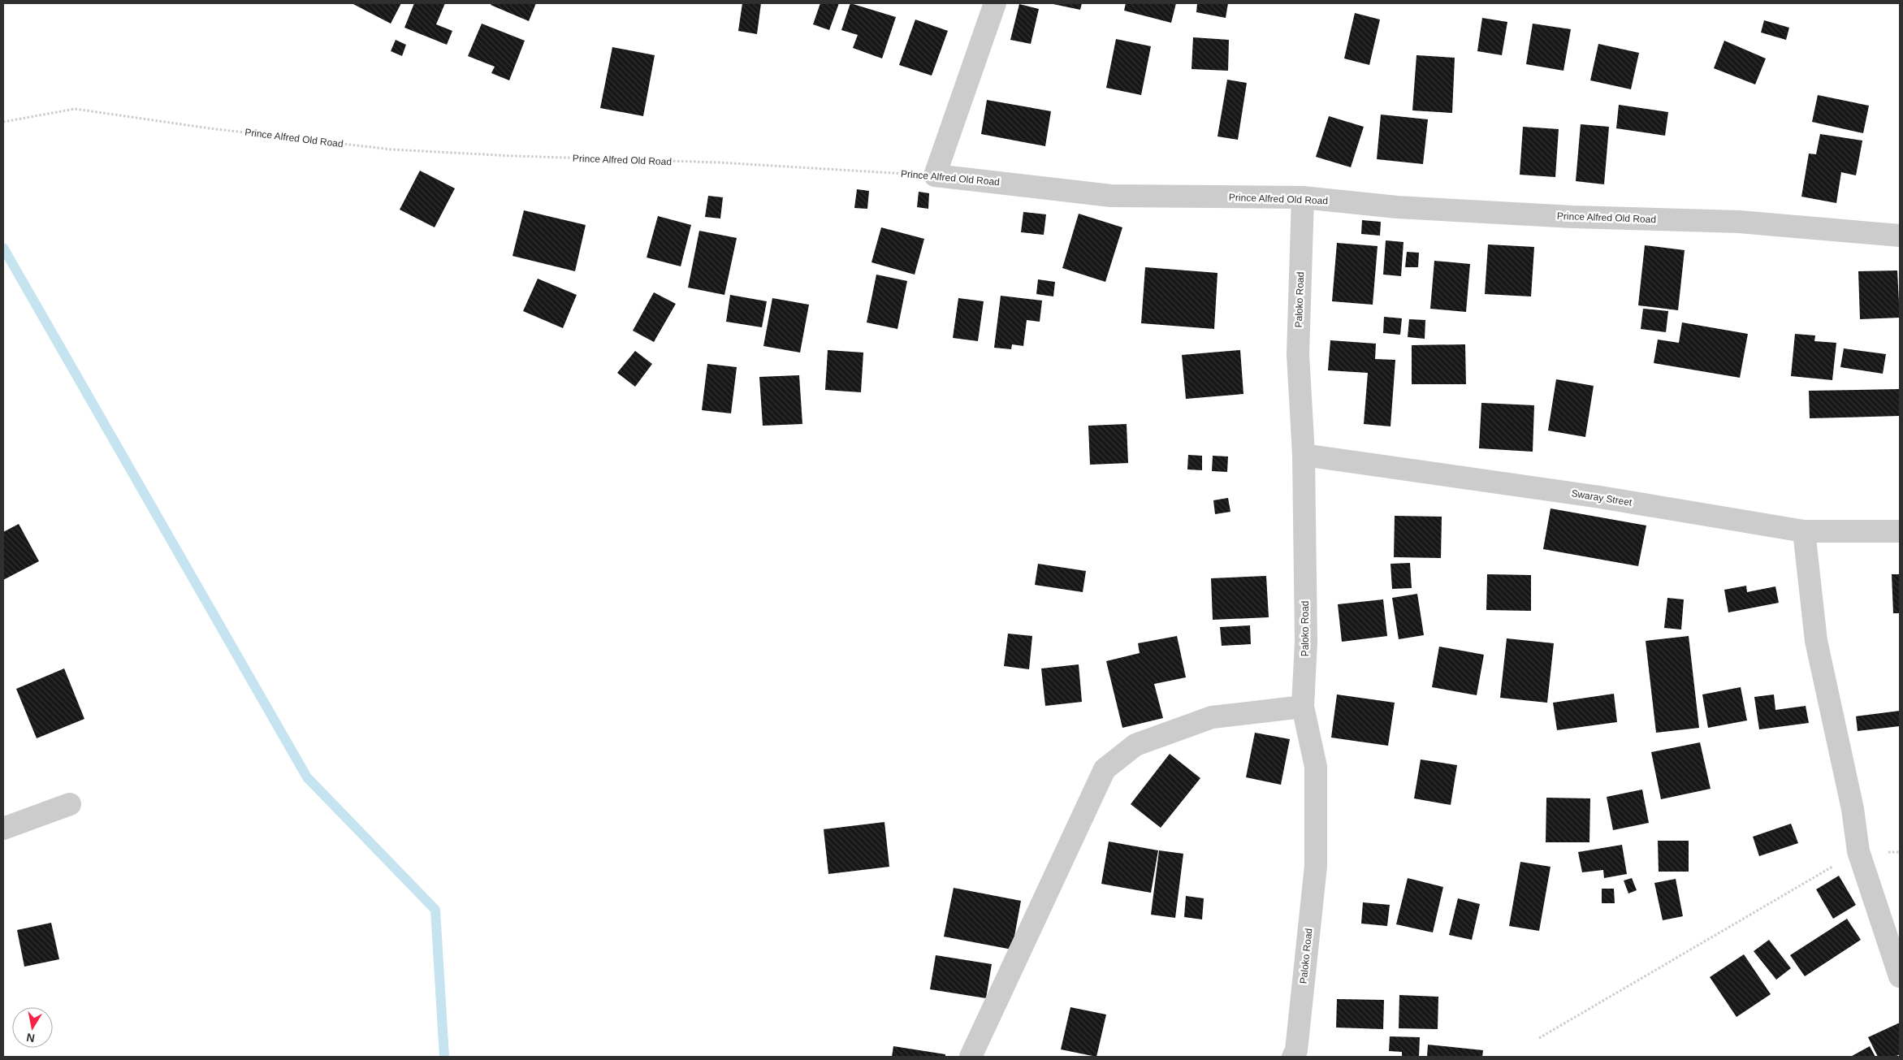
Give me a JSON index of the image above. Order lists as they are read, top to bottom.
{
  "streets": {
    "street": ["Prince Alfred Old Road", "Paloko Road", "Swaray Street"]
  },
  "crossings": [
    ["Prince Alfred Old Road", "Paloko Road"],
    ["Paloko Road", "Swaray Street"]
  ],
  "north": "bottom"
}
